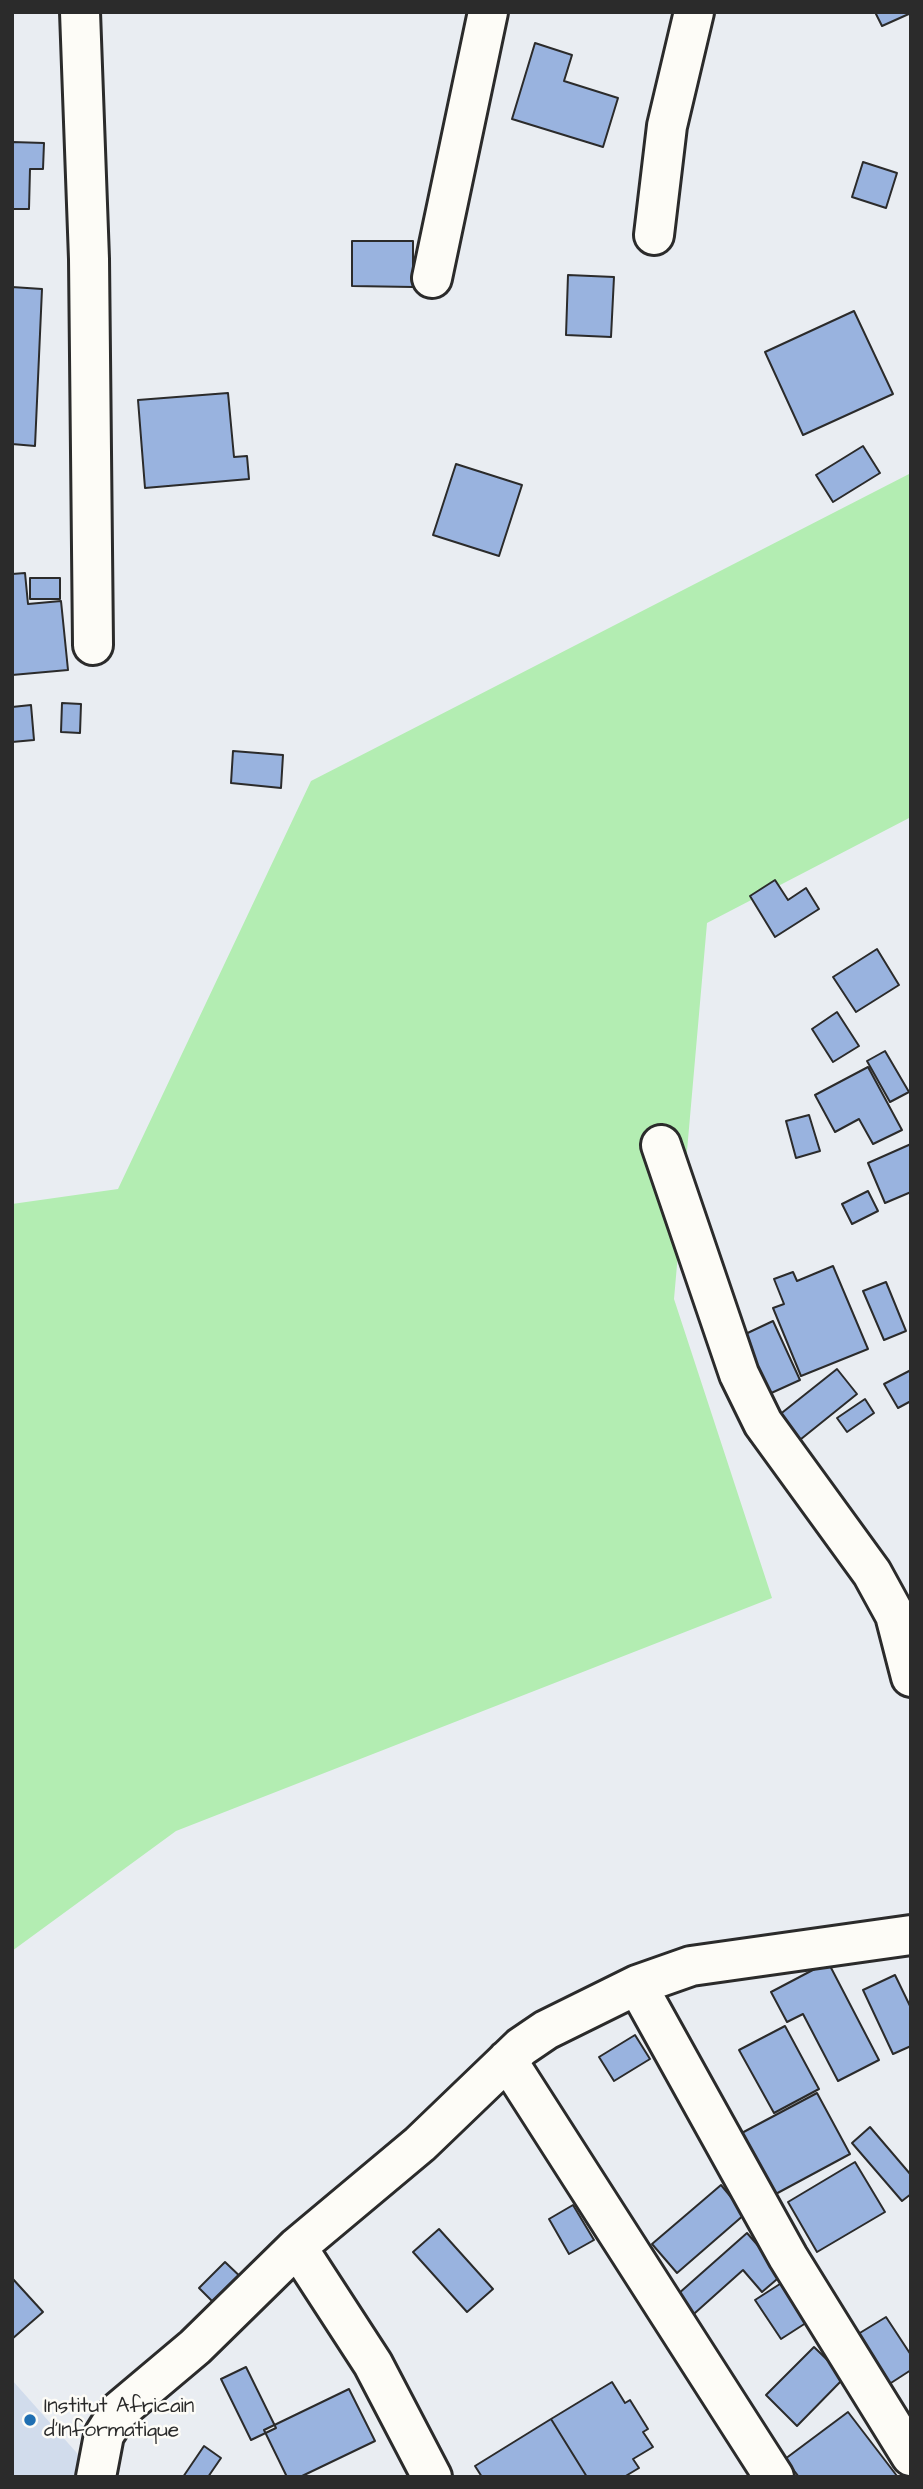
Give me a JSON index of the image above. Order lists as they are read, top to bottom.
{
  "places": ["Institut Africain d'Informatique"]
}
